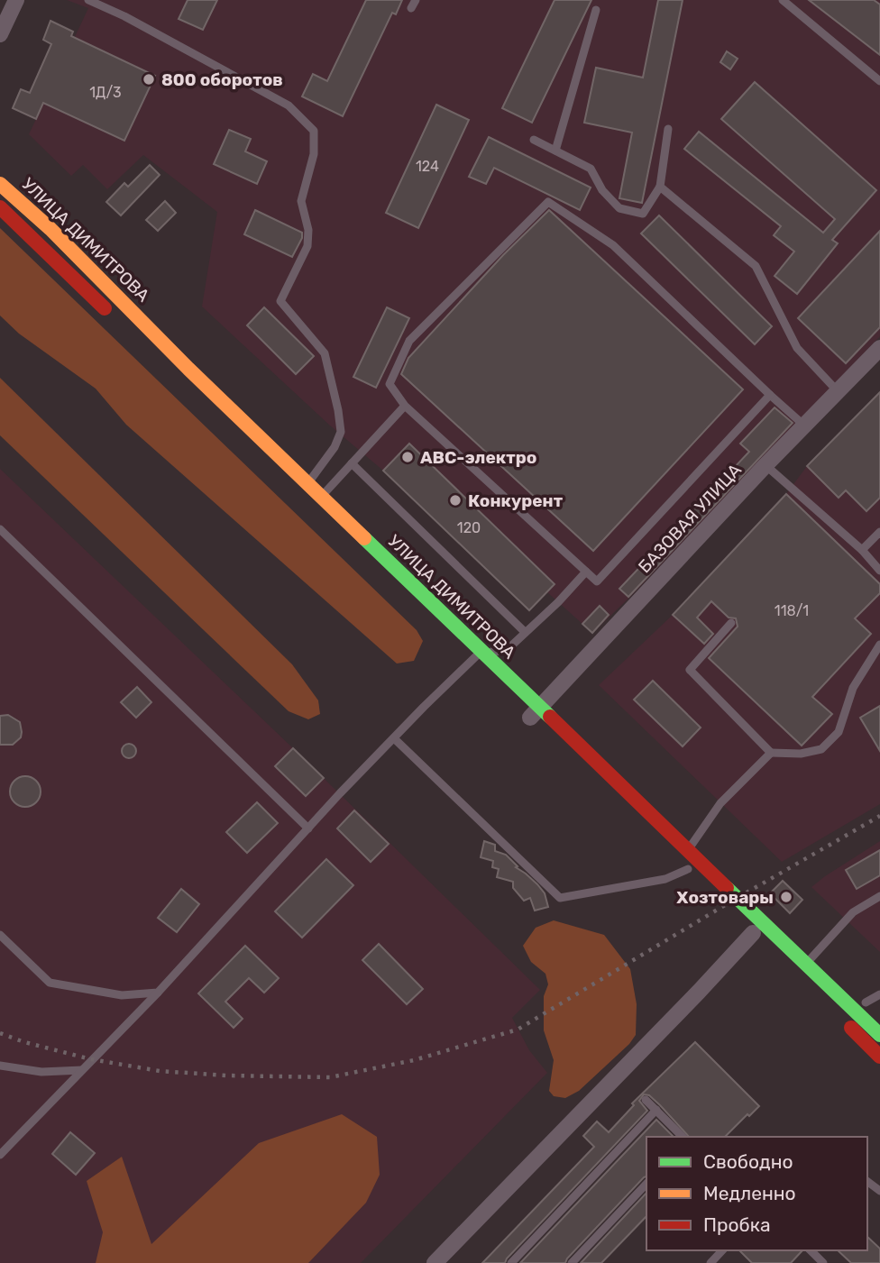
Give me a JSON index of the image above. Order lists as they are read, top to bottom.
{
  "streets": {
    "main road": ["УЛИЦА ДИМИТРОВА"],
    "street": ["БАЗОВАЯ УЛИЦА"]
  },
  "crossings": [
    ["УЛИЦА ДИМИТРОВА", "БАЗОВАЯ УЛИЦА"]
  ],
  "places": [
    "800 оборотов",
    "АВС-электро",
    "Конкурент",
    "Хозтовары"
  ],
  "house_numbers": [
    "1Д/3",
    "124",
    "120",
    "118/1"
  ],
  "legend": ["Свободно", "Медленно", "Пробка"]
}
